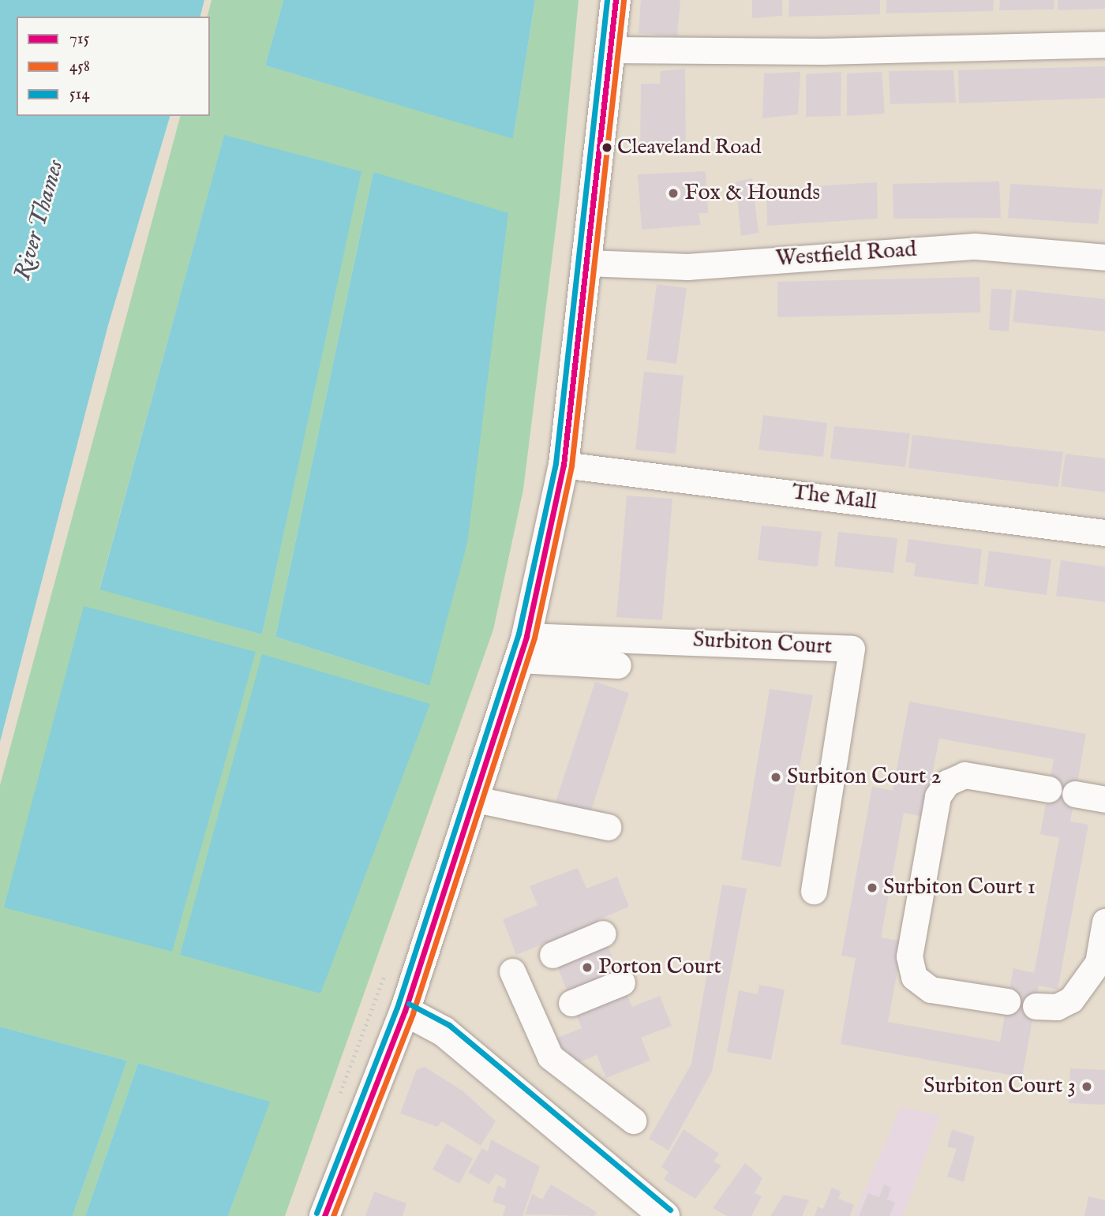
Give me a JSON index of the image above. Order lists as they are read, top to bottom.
{
  "streets": {
    "street": ["Westfield Road", "The Mall", "Surbiton Court"]
  },
  "water": ["River Thames"],
  "places": [
    "Cleaveland Road",
    "Fox & Hounds",
    "Surbiton Court 2",
    "Surbiton Court 1",
    "Porton Court",
    "Surbiton Court 3"
  ],
  "lines": ["transit line 715", "transit line 514", "transit line 458"],
  "legend": ["715", "458", "514"]
}
